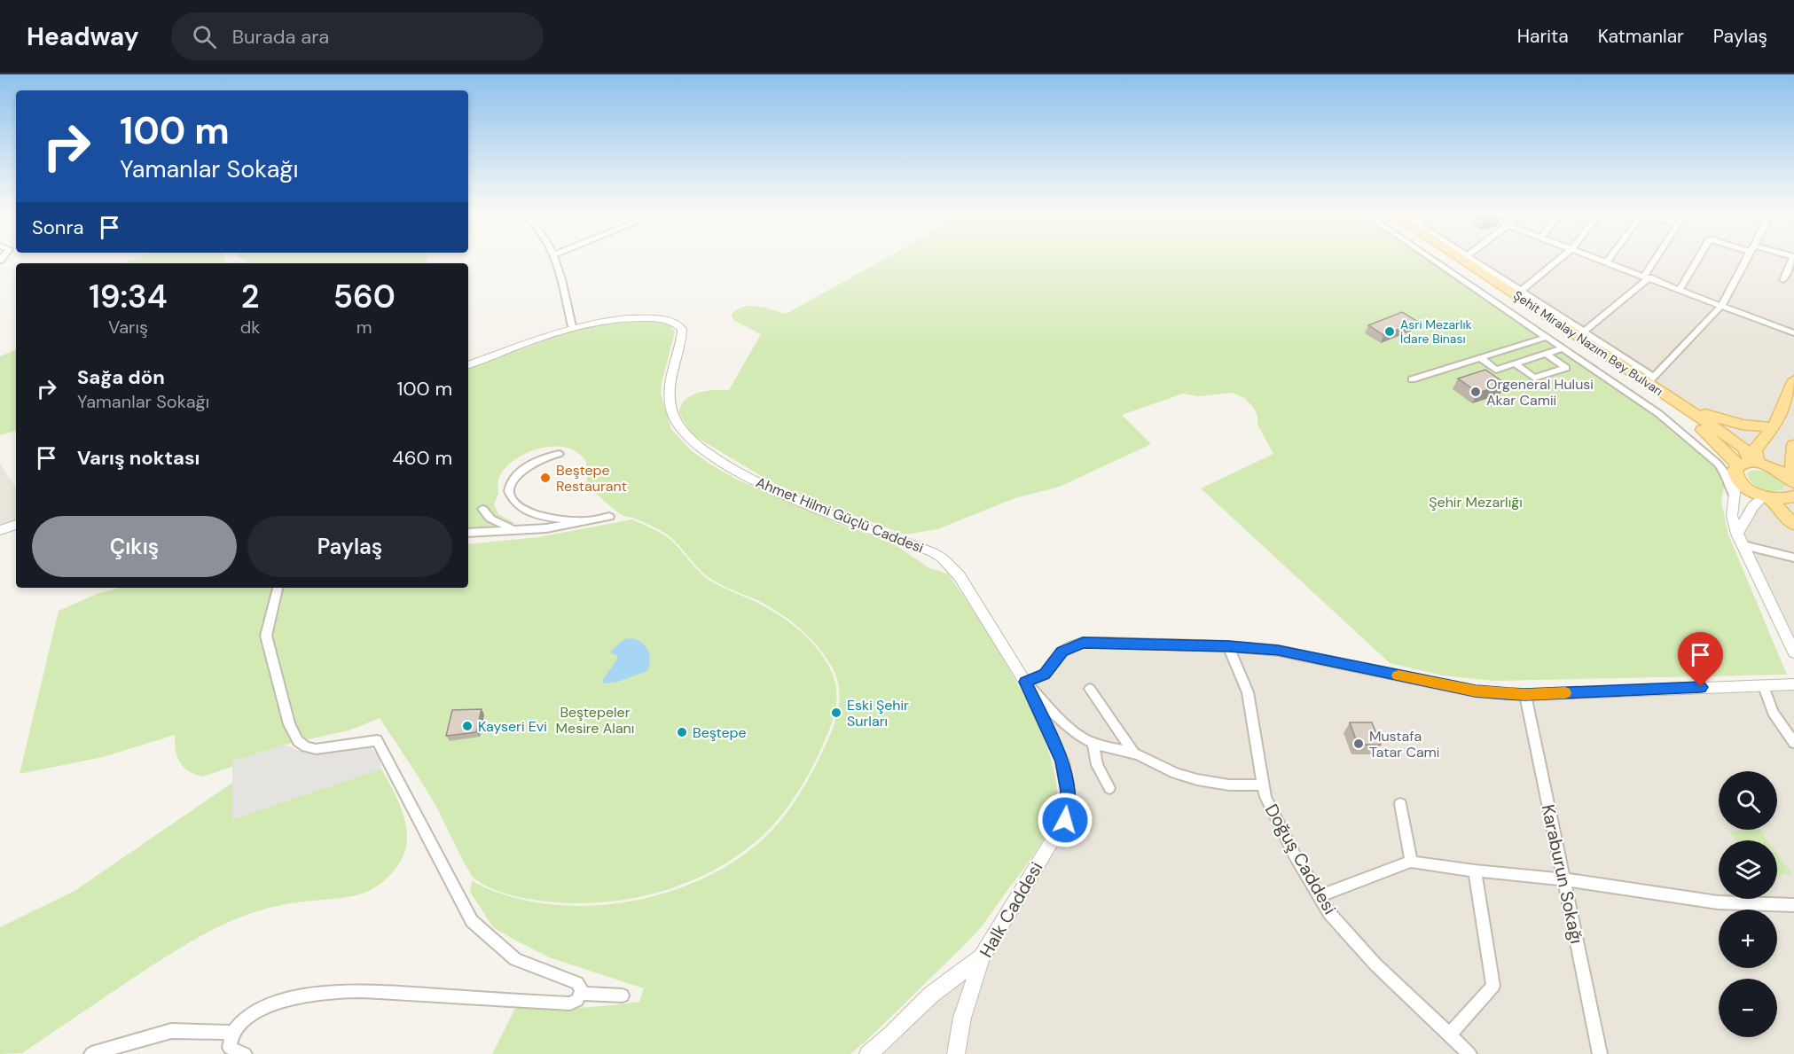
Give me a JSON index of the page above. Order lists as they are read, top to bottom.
{
  "streets": {
    "main road": ["Şehit Miralay Nazım Bey Bulvarı"],
    "street": [
      "Ahmet Hilmi Güçlü Caddesi",
      "Doğuş Caddesi",
      "Karaburun Sokağı",
      "Halk Caddesi"
    ]
  },
  "crossings": [
    ["Ahmet Hilmi Güçlü Caddesi", "Halk Caddesi"]
  ],
  "parks": ["Şehir Mezarlığı", "Beştepeler Mesire Alanı"],
  "places": [
    "Asri Mezarlık İdare Binası",
    "Orgeneral Hulusi Akar Camii",
    "Beştepe Restaurant",
    "Eski Şehir Surları",
    "Kayseri Evi",
    "Beştepe",
    "Mustafa Tatar Cami"
  ],
  "page": {
    "header": "Headway",
    "search": "Burada ara",
    "nav": ["Harita", "Katmanlar", "Paylaş"],
    "turn": ["100 m", "Yamanlar Sokağı"],
    "then": "Sonra",
    "eta": [
      "19:34",
      "Varış",
      "2",
      "dk",
      "560",
      "m"
    ],
    "list": [
      {
        "name": "Sağa dön",
        "note": "Yamanlar Sokağı",
        "value": "100 m"
      },
      {
        "name": "Varış noktası",
        "value": "460 m"
      }
    ],
    "buttons": ["Çıkış", "Paylaş"],
    "map_buttons": ["+", "−"]
  }
}
